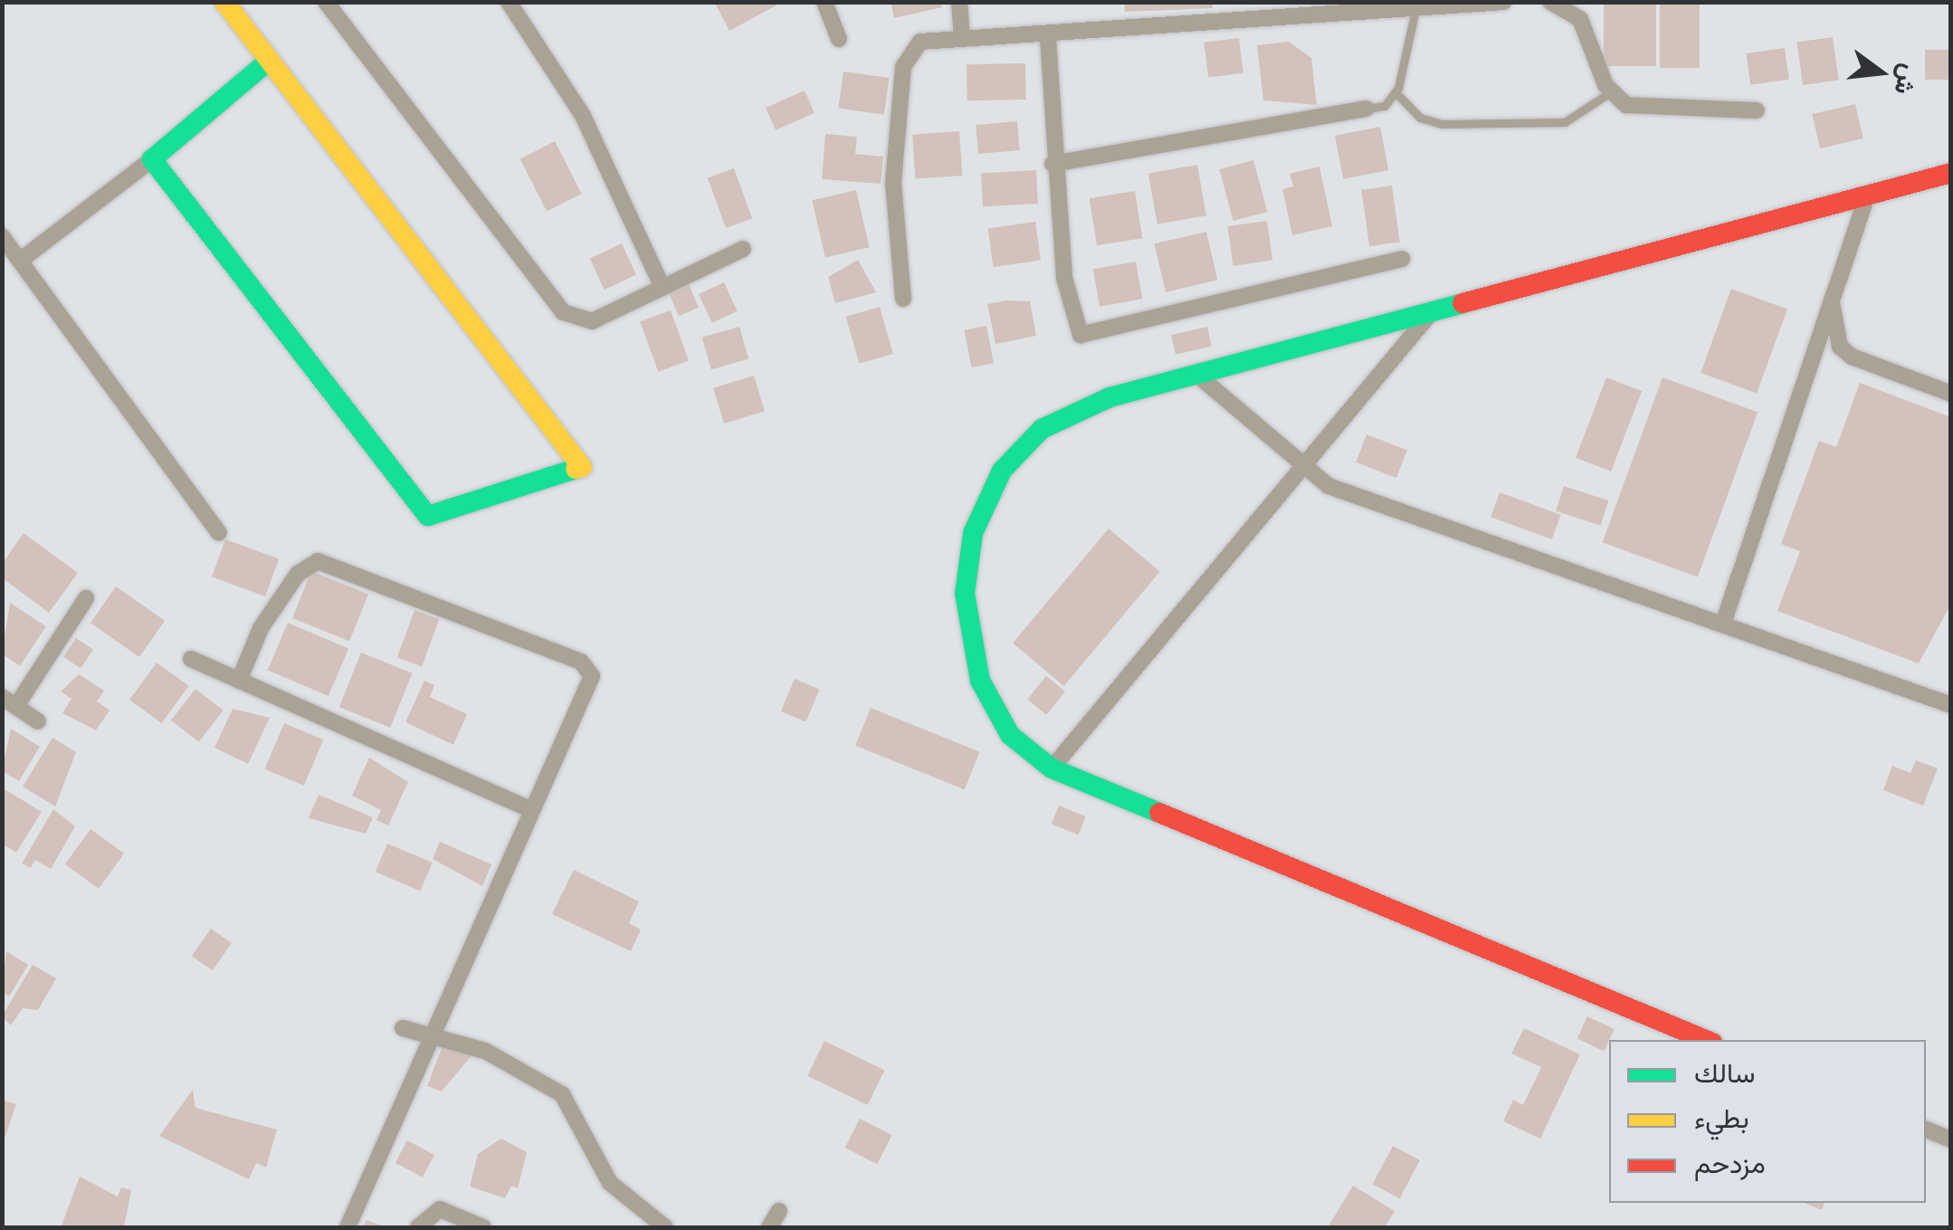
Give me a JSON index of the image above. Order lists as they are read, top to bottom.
{
  "legend": ["سالك", "بطيء", "مزدحم"],
  "north": "right"
}
